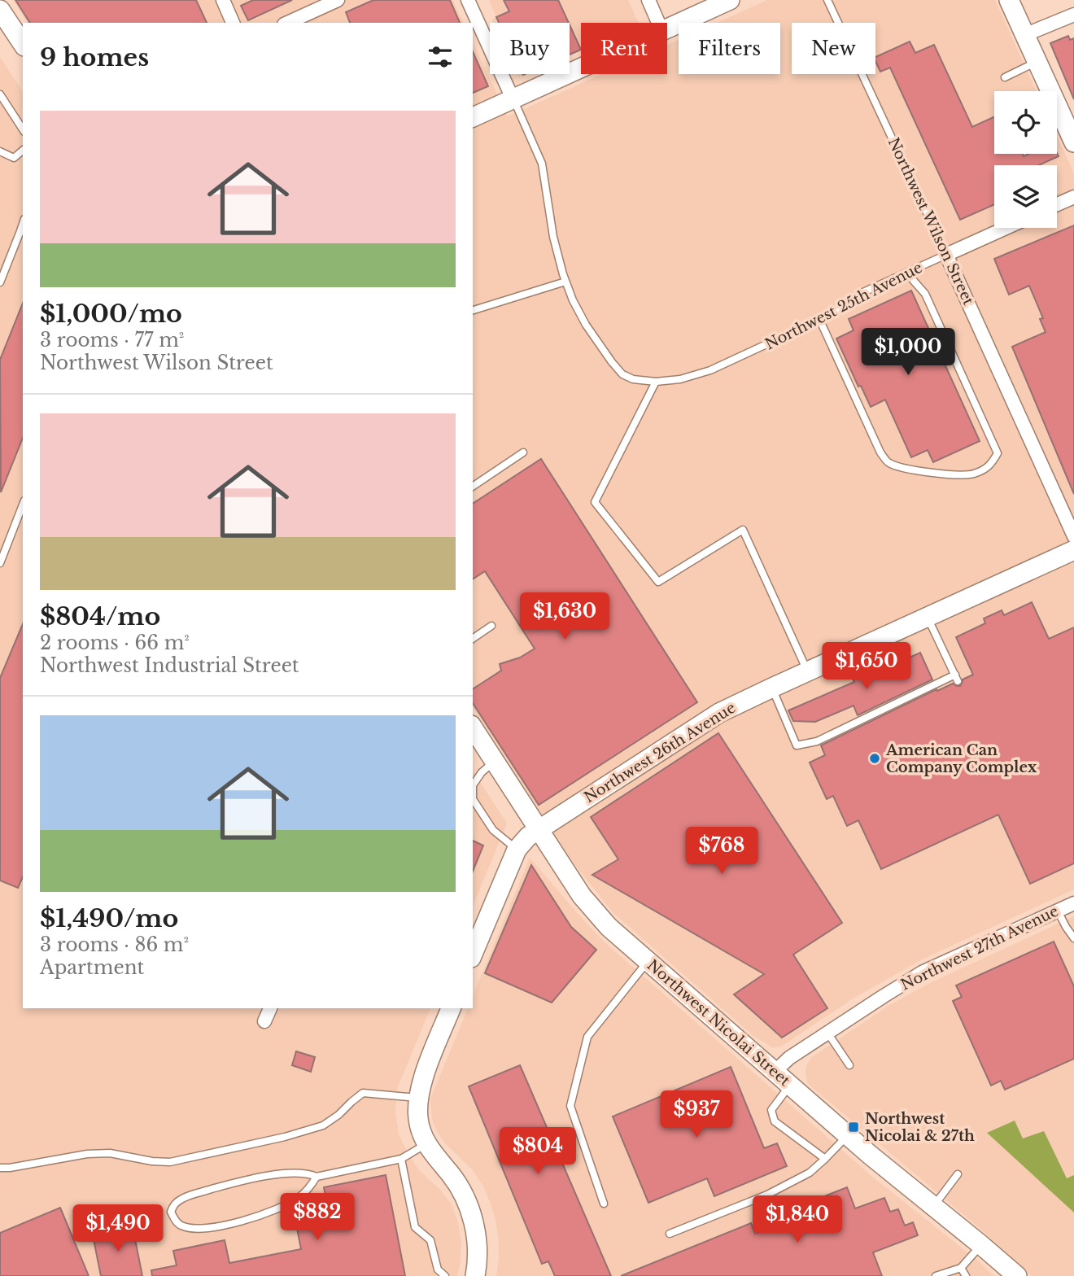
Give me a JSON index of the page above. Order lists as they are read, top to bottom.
{
  "streets": {
    "street": [
      "Northwest Wilson Street",
      "Northwest 25th Avenue",
      "Northwest 26th Avenue",
      "Northwest 27th Avenue",
      "Northwest Nicolai Street"
    ]
  },
  "crossings": [
    ["Northwest Wilson Street", "Northwest 25th Avenue"],
    ["Northwest 26th Avenue", "Northwest Nicolai Street"],
    ["Northwest 27th Avenue", "Northwest Nicolai Street"]
  ],
  "places": {
    "other": ["American Can Company Complex"],
    "transit": ["Northwest Nicolai & 27th"]
  },
  "page": {
    "chip": [
      "Buy",
      "Rent",
      "Filters",
      "New"
    ],
    "heading": "9 homes",
    "list": [
      {
        "name": "$1,000/mo",
        "note": "3 rooms · 77 m² · Northwest Wilson Street"
      },
      {
        "name": "$804/mo",
        "note": "2 rooms · 66 m² · Northwest Industrial Street"
      },
      {
        "name": "$1,490/mo",
        "note": "3 rooms · 86 m² · Apartment"
      }
    ],
    "price": [
      "$1,000",
      "$1,630",
      "$1,650",
      "$768",
      "$937",
      "$804",
      "$882",
      "$1,840",
      "$1,490"
    ]
  }
}
